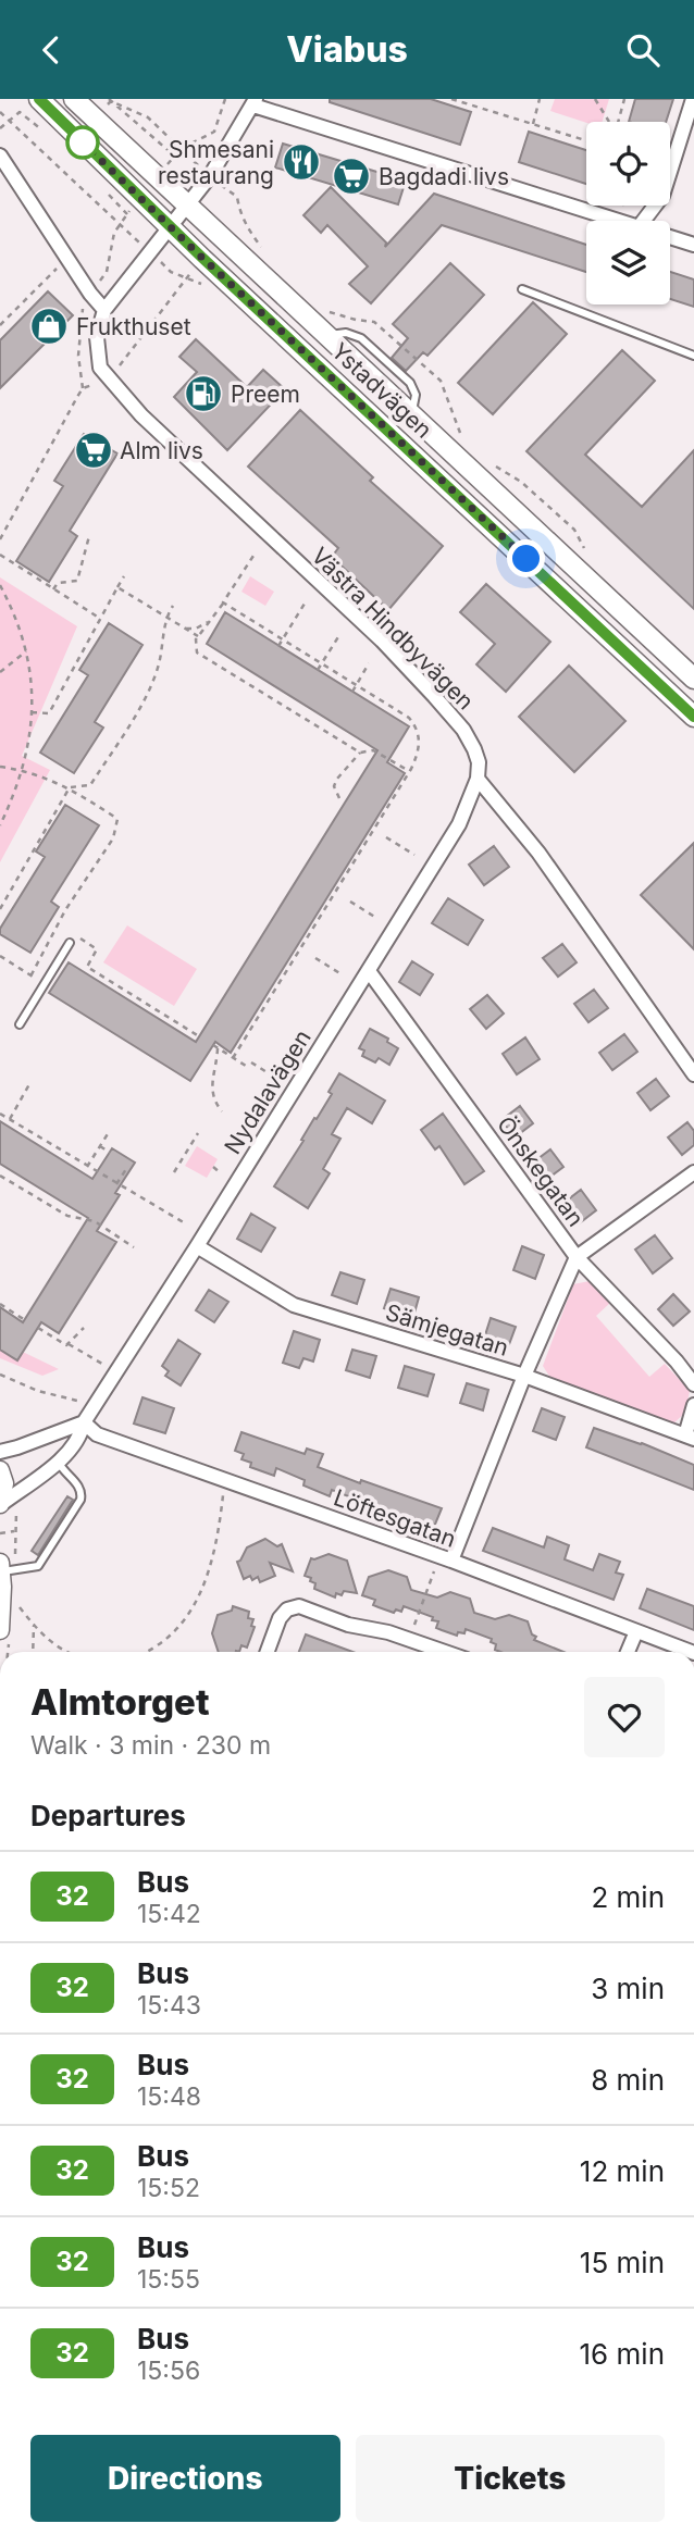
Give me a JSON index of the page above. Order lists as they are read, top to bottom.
{
  "streets": {
    "main road": ["Ystadvägen"],
    "street": [
      "Västra Hindbyvägen",
      "Nydalavägen",
      "Önskegatan",
      "Sämjegatan",
      "Löftesgatan"
    ]
  },
  "crossings": [
    ["Ystadvägen", "Västra Hindbyvägen"],
    ["Västra Hindbyvägen", "Nydalavägen"],
    ["Nydalavägen", "Önskegatan"],
    ["Nydalavägen", "Sämjegatan"],
    ["Nydalavägen", "Löftesgatan"]
  ],
  "places": {
    "restaurant": ["Shmesani restaurang"],
    "supermarket": ["Bagdadi livs", "Alm livs"],
    "shop": ["Frukthuset"],
    "fuel station": ["Preem"]
  },
  "lines": ["bus line 32"],
  "page": {
    "header": "Viabus",
    "heading": [
      ["Almtorget", "Walk · 3 min · 230 m"],
      "Departures"
    ],
    "list": [
      {
        "mark": "32",
        "name": "Bus",
        "note": "15:42",
        "value": "2 min"
      },
      {
        "mark": "32",
        "name": "Bus",
        "note": "15:43",
        "value": "3 min"
      },
      {
        "mark": "32",
        "name": "Bus",
        "note": "15:48",
        "value": "8 min"
      },
      {
        "mark": "32",
        "name": "Bus",
        "note": "15:52",
        "value": "12 min"
      },
      {
        "mark": "32",
        "name": "Bus",
        "note": "15:55",
        "value": "15 min"
      },
      {
        "mark": "32",
        "name": "Bus",
        "note": "15:56",
        "value": "16 min"
      }
    ],
    "buttons": ["Directions", "Tickets"]
  }
}
